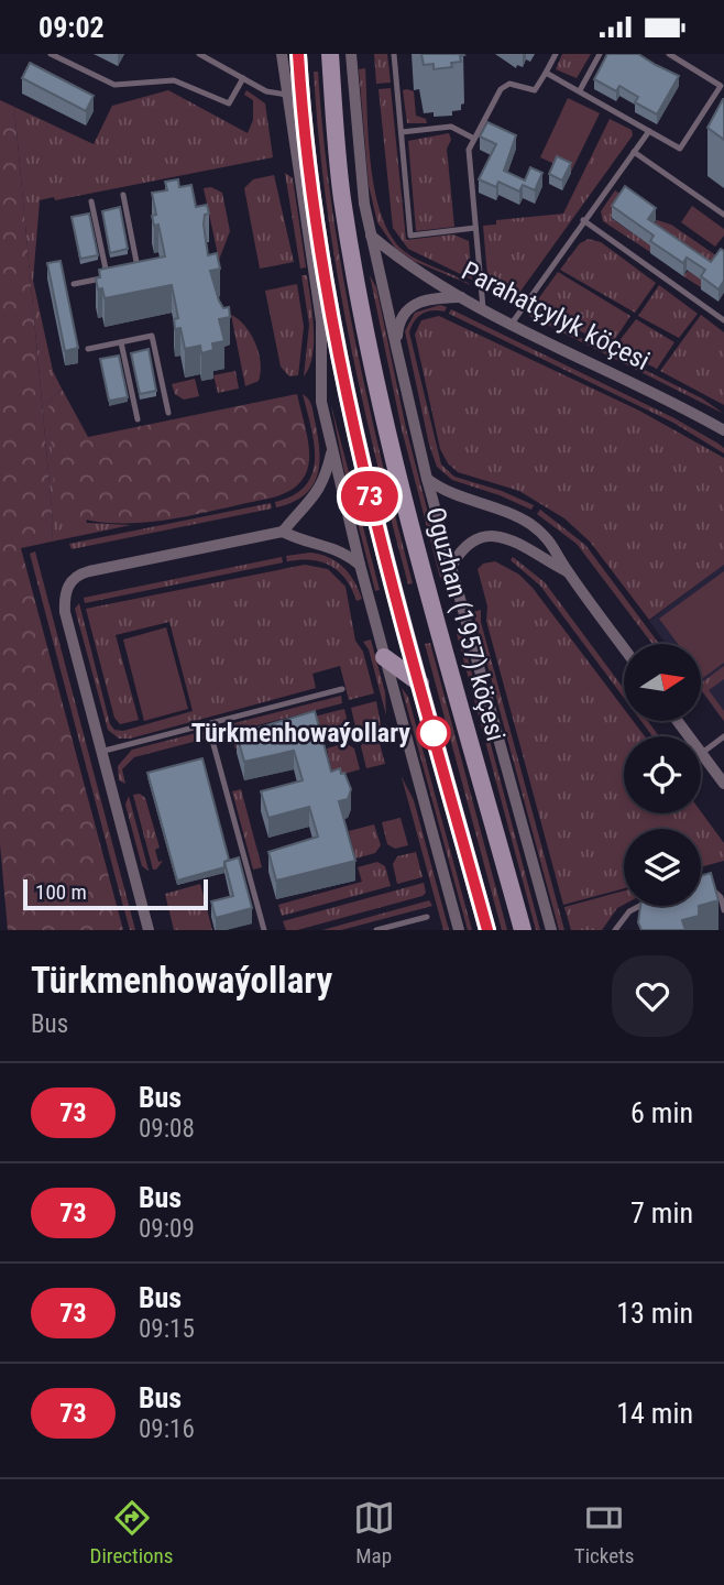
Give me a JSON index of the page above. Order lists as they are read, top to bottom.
{
  "streets": {
    "main road": ["Oguzhan (1957) köçesi"],
    "street": ["Parahatçylyk köçesi"]
  },
  "places": ["Türkmenhowaýollary"],
  "lines": ["bus line 73"],
  "scale_bar": "100 m",
  "north": "right",
  "page": {
    "status": "09:02",
    "on_map": "73",
    "scale": "100 m",
    "heading": ["Türkmenhowaýollary", "Bus"],
    "list": [
      {
        "mark": "73",
        "name": "Bus",
        "note": "09:08",
        "value": "6 min"
      },
      {
        "mark": "73",
        "name": "Bus",
        "note": "09:09",
        "value": "7 min"
      },
      {
        "mark": "73",
        "name": "Bus",
        "note": "09:15",
        "value": "13 min"
      },
      {
        "mark": "73",
        "name": "Bus",
        "note": "09:16",
        "value": "14 min"
      }
    ],
    "tabs": ["Directions", "Map", "Tickets"]
  }
}
